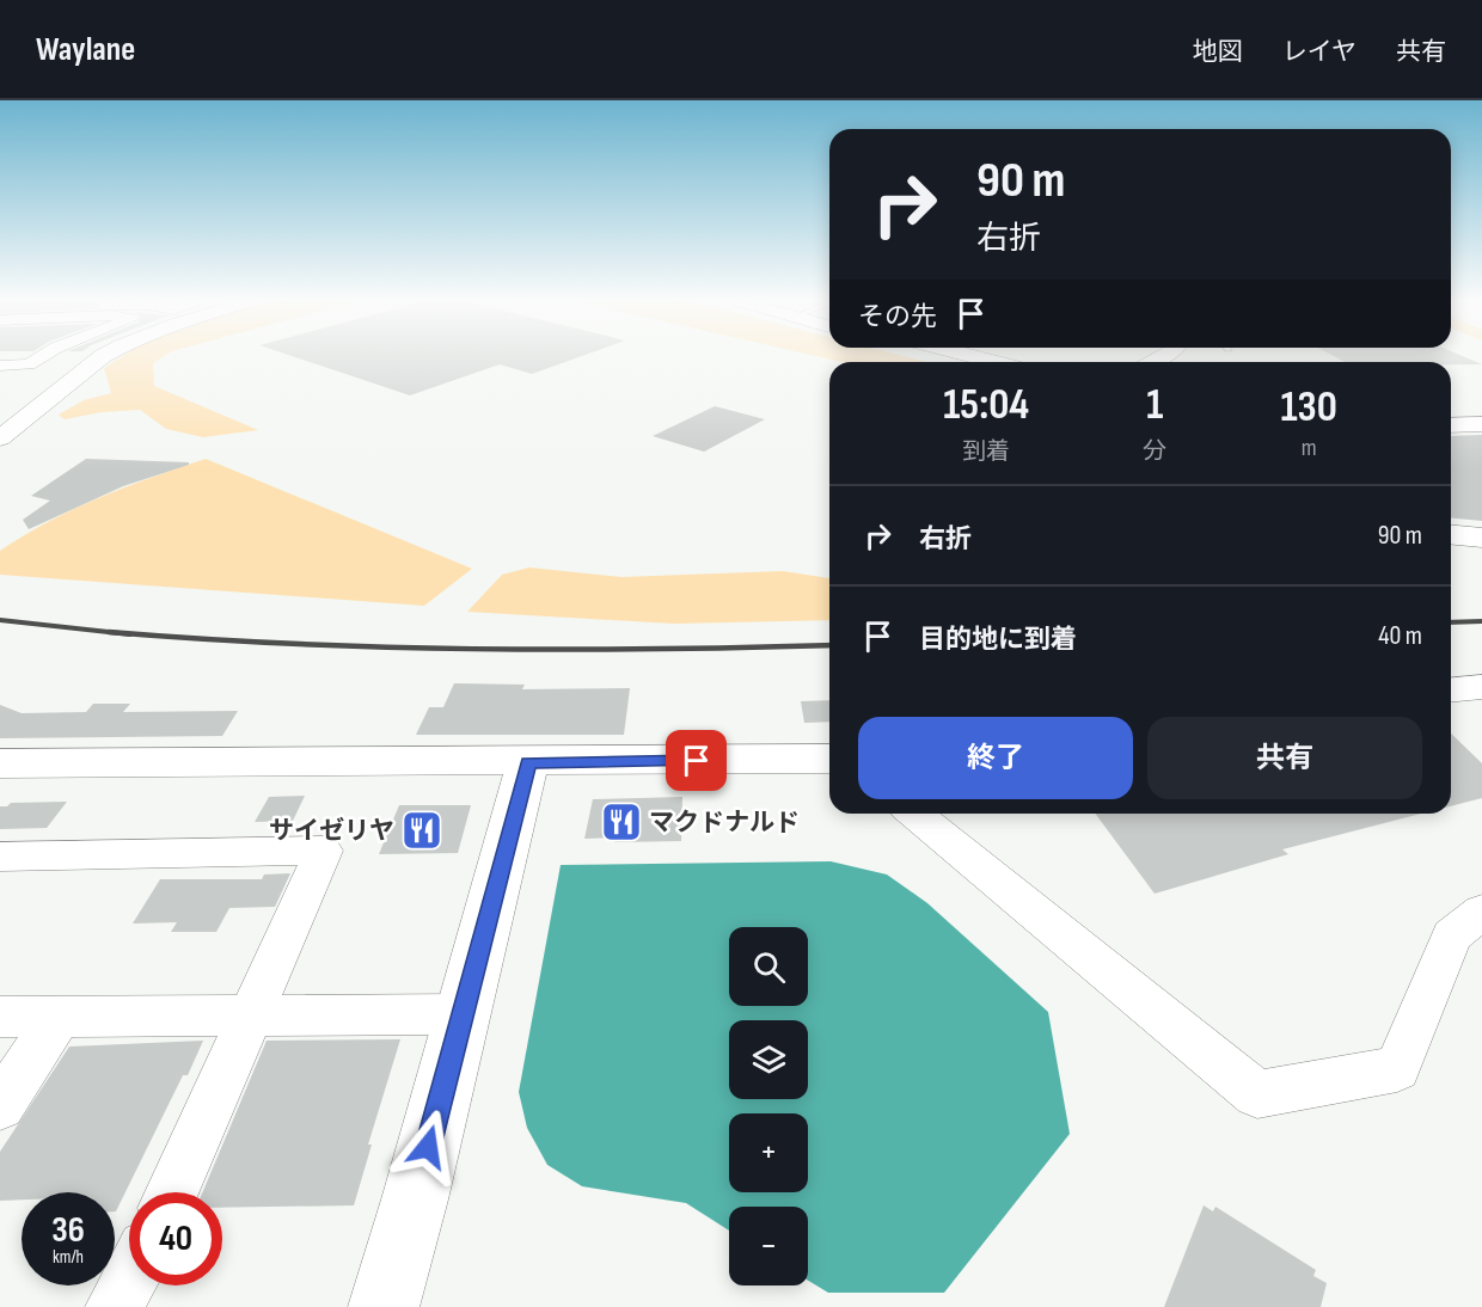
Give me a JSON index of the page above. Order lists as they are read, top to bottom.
{
  "places": {
    "restaurant": ["マクドナルド", "サイゼリヤ"]
  },
  "page": {
    "header": "Waylane",
    "nav": ["地図", "レイヤ", "共有"],
    "turn": ["90 m", "右折"],
    "then": "その先",
    "eta": [
      "15:04",
      "到着",
      "1",
      "分",
      "130",
      "m"
    ],
    "list": [
      {
        "name": "右折",
        "value": "90 m"
      },
      {
        "name": "目的地に到着",
        "value": "40 m"
      }
    ],
    "buttons": ["終了", "共有"],
    "map_buttons": ["+", "−"],
    "speed": "36 km/h",
    "limit": "40"
  }
}
